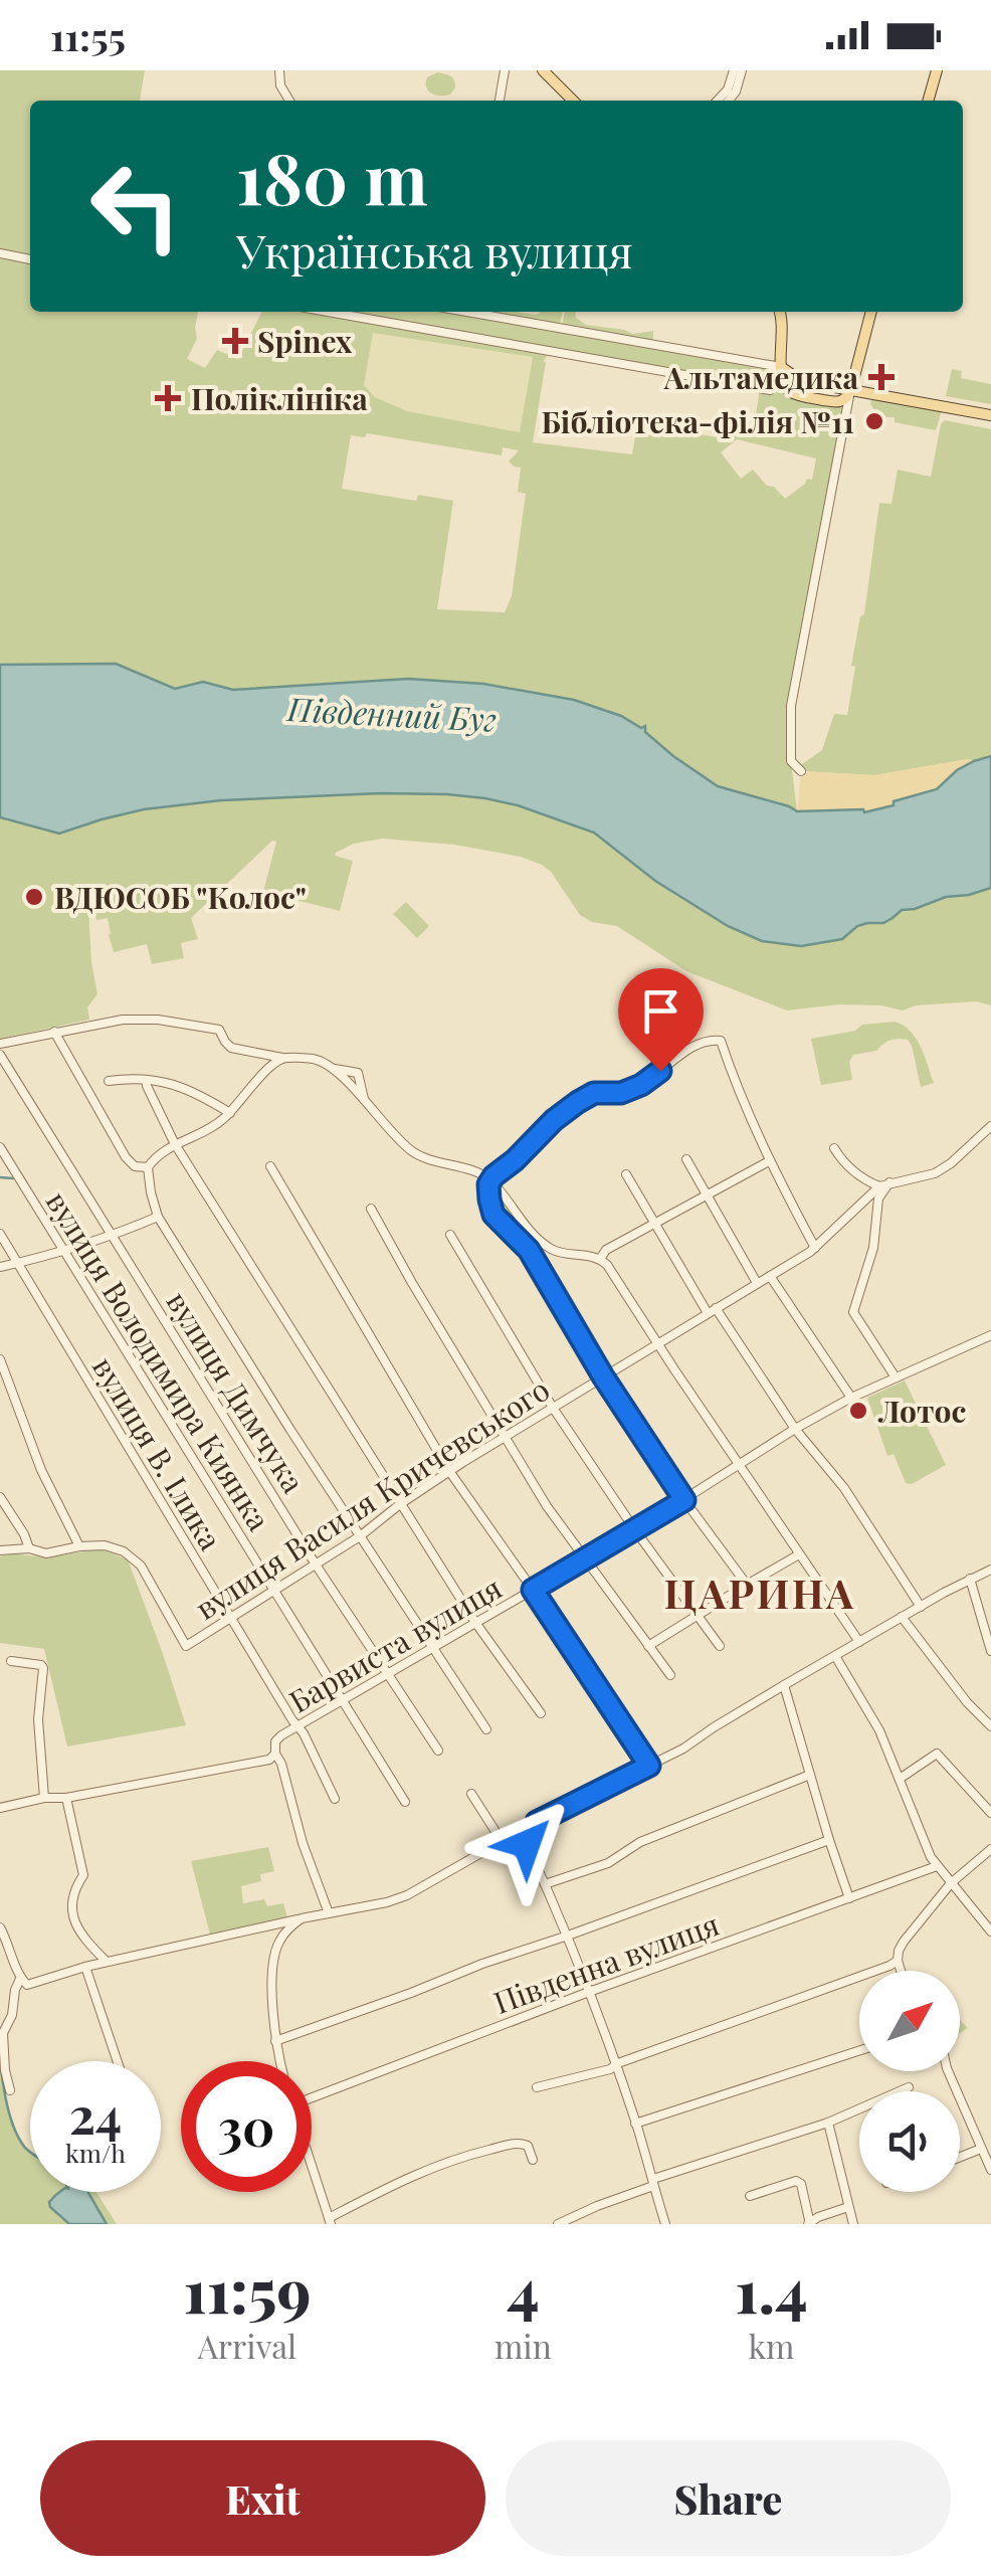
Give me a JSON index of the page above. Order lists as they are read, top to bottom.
{
  "streets": {
    "street": [
      "вулиця Володимира Киянка",
      "вулиця Димчука",
      "вулиця В. Ілика",
      "вулиця Василя Кричевського",
      "Барвиста вулиця",
      "Південна вулиця"
    ]
  },
  "crossings": [
    ["вулиця Володимира Киянка", "вулиця Василя Кричевського"],
    ["вулиця Володимира Киянка", "Барвиста вулиця"],
    ["вулиця Димчука", "вулиця Василя Кричевського"],
    ["вулиця Димчука", "Барвиста вулиця"],
    ["вулиця В. Ілика", "вулиця Василя Кричевського"],
    ["вулиця В. Ілика", "Барвиста вулиця"]
  ],
  "districts": ["ЦАРИНА"],
  "water": ["Південний Буг"],
  "places": {
    "health": ["Spinex", "Альтамедика", "Поліклініка"],
    "other": ["Бібліотека-філія №11", "ВДЮСОБ \"Колос\"", "Лотос"]
  },
  "north": "top right",
  "page": {
    "status": "11:55",
    "turn": ["180 m", "Українська вулиця"],
    "speed": "24 km/h",
    "limit": "30",
    "eta": [
      "11:59",
      "Arrival",
      "4",
      "min",
      "1.4",
      "km"
    ],
    "buttons": ["Exit", "Share"]
  }
}
